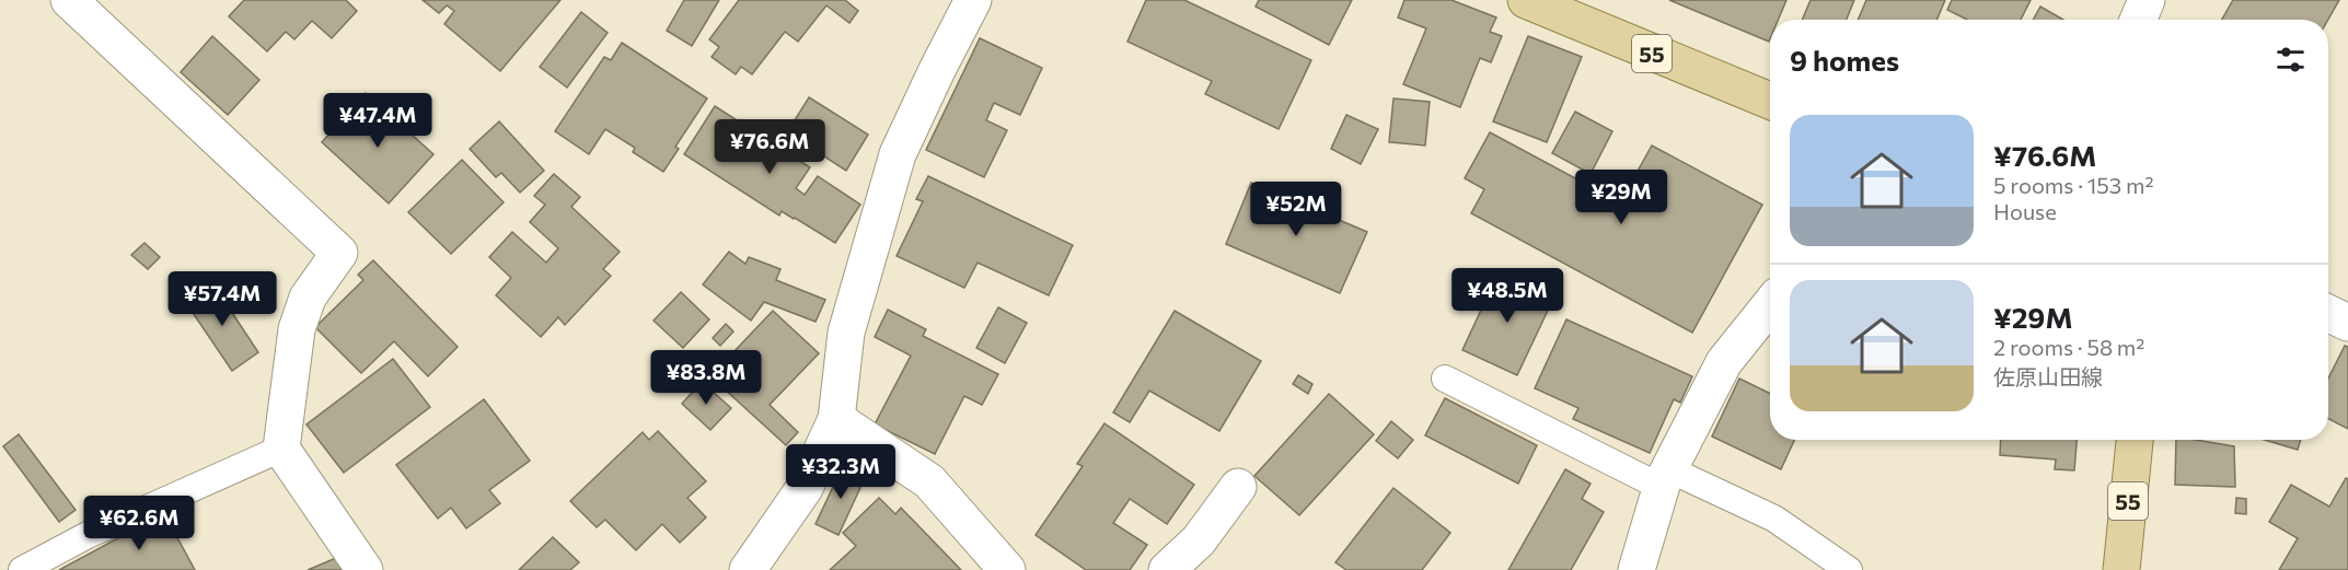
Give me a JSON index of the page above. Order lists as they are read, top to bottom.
{
  "streets": {
    "main road": ["55"]
  },
  "page": {
    "heading": "9 homes",
    "price": [
      "¥47.4M",
      "¥76.6M",
      "¥29M",
      "¥52M",
      "¥48.5M",
      "¥57.4M",
      "¥83.8M",
      "¥32.3M",
      "¥62.6M"
    ],
    "list": [
      {
        "name": "¥76.6M",
        "note": "5 rooms · 153 m² · House"
      },
      {
        "name": "¥29M",
        "note": "2 rooms · 58 m² · 佐原山田線"
      }
    ]
  }
}
